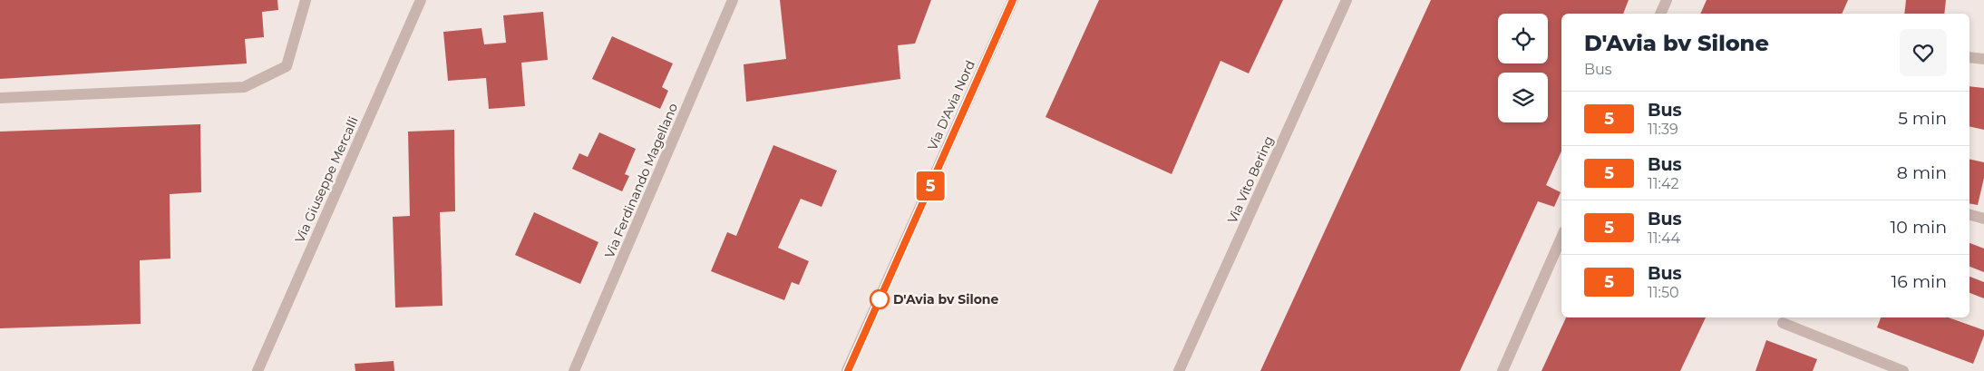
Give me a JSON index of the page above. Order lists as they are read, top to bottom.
{
  "streets": {
    "street": [
      "Via D'Avia Nord",
      "Via Giuseppe Mercalli",
      "Via Vito Bering",
      "Via Ferdinando Magellano"
    ]
  },
  "places": ["D'Avia bv Silone"],
  "lines": ["bus line 5"],
  "page": {
    "on_map": "5",
    "heading": ["D'Avia bv Silone", "Bus"],
    "list": [
      {
        "mark": "5",
        "name": "Bus",
        "note": "11:39",
        "value": "5 min"
      },
      {
        "mark": "5",
        "name": "Bus",
        "note": "11:42",
        "value": "8 min"
      },
      {
        "mark": "5",
        "name": "Bus",
        "note": "11:44",
        "value": "10 min"
      },
      {
        "mark": "5",
        "name": "Bus",
        "note": "11:50",
        "value": "16 min"
      }
    ]
  }
}
